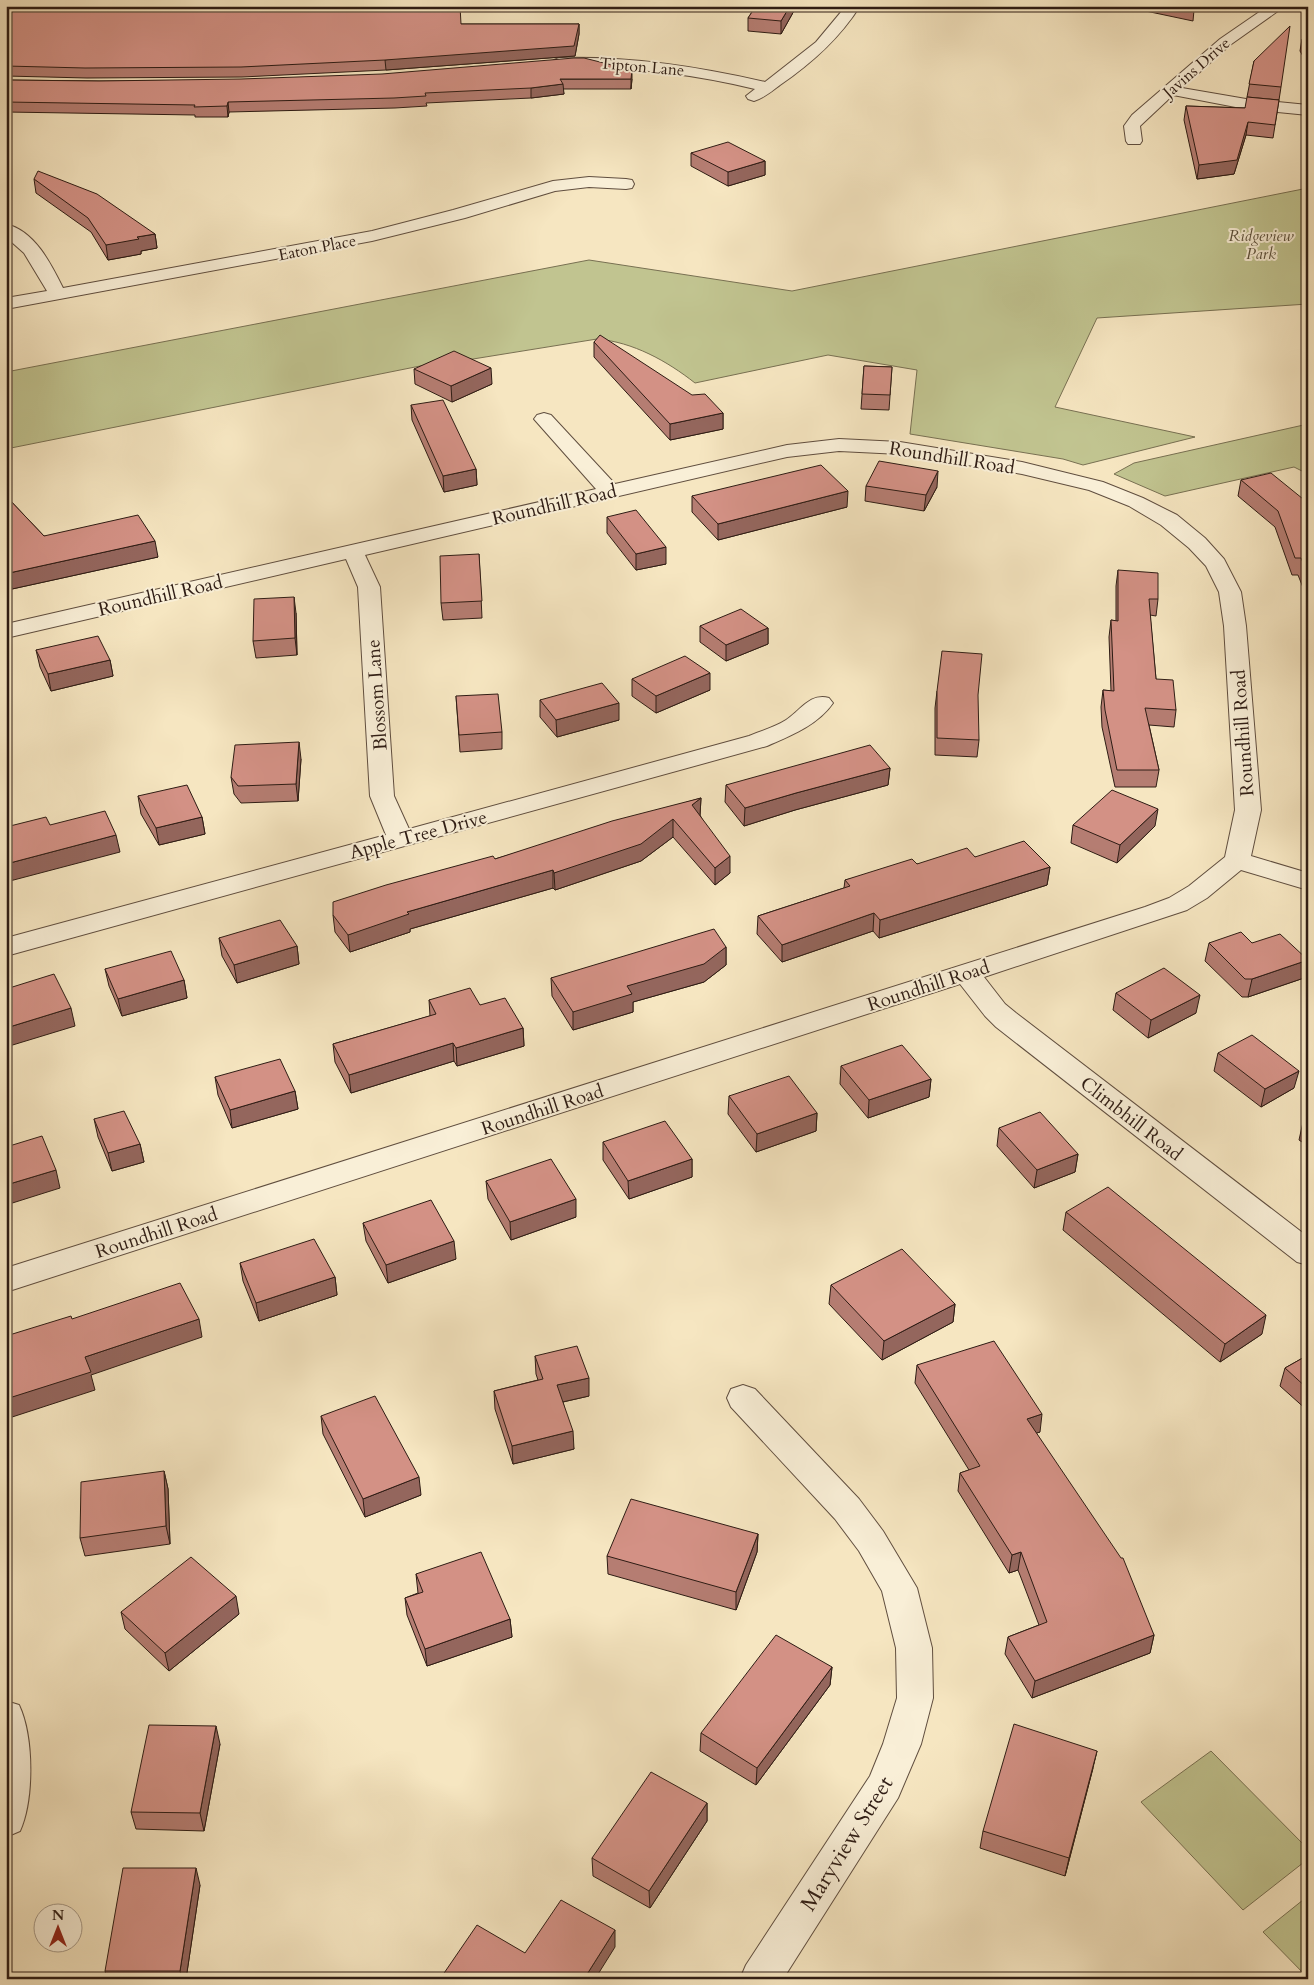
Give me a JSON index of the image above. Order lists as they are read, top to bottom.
{
  "streets": {
    "street": [
      "Tipton Lane",
      "Javins Drive",
      "Eaton Place",
      "Roundhill Road",
      "Blossom Lane",
      "Apple Tree Drive",
      "Climbhill Road",
      "Maryview Street"
    ]
  },
  "crossings": [
    ["Roundhill Road", "Blossom Lane"],
    ["Roundhill Road", "Climbhill Road"],
    ["Blossom Lane", "Apple Tree Drive"]
  ],
  "parks": ["Ridgeview Park"],
  "north": "top"
}
